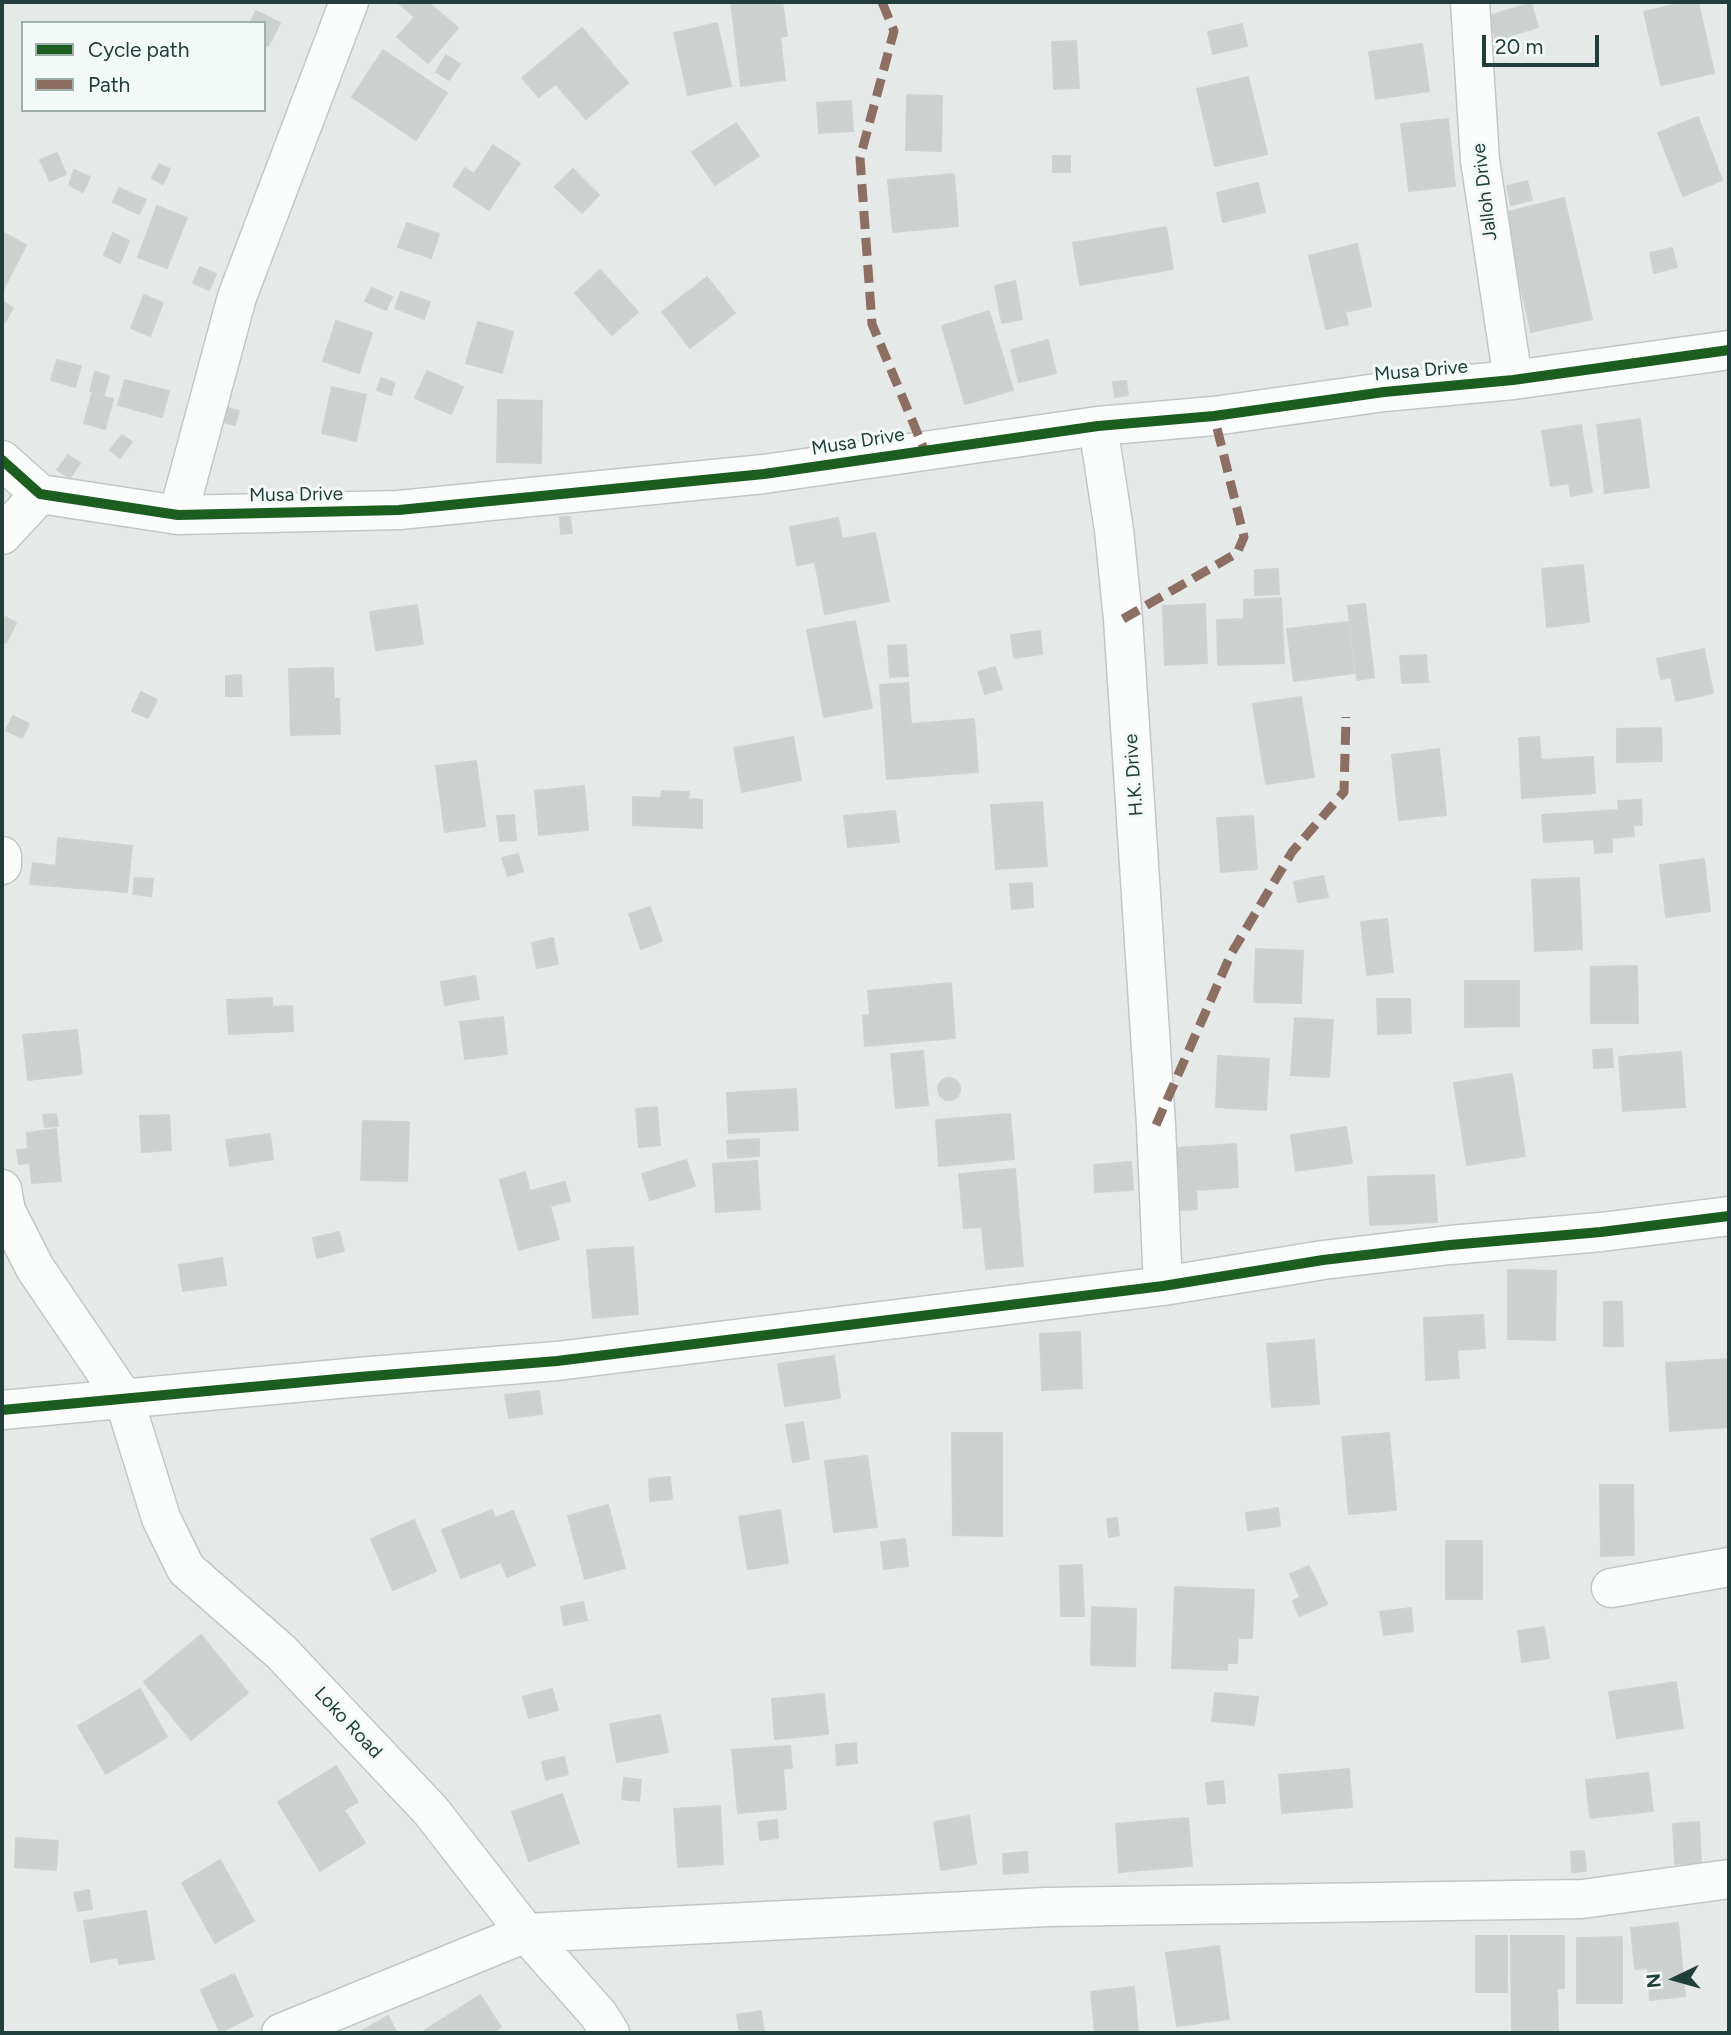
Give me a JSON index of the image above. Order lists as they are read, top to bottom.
{
  "streets": {
    "street": [
      "Jalloh Drive",
      "Musa Drive",
      "H.K. Drive",
      "Loko Road"
    ]
  },
  "crossings": [
    ["Jalloh Drive", "Musa Drive"],
    ["Musa Drive", "H.K. Drive"]
  ],
  "legend": ["Cycle path", "Path"],
  "scale_bar": "20 m",
  "north": "left"
}
